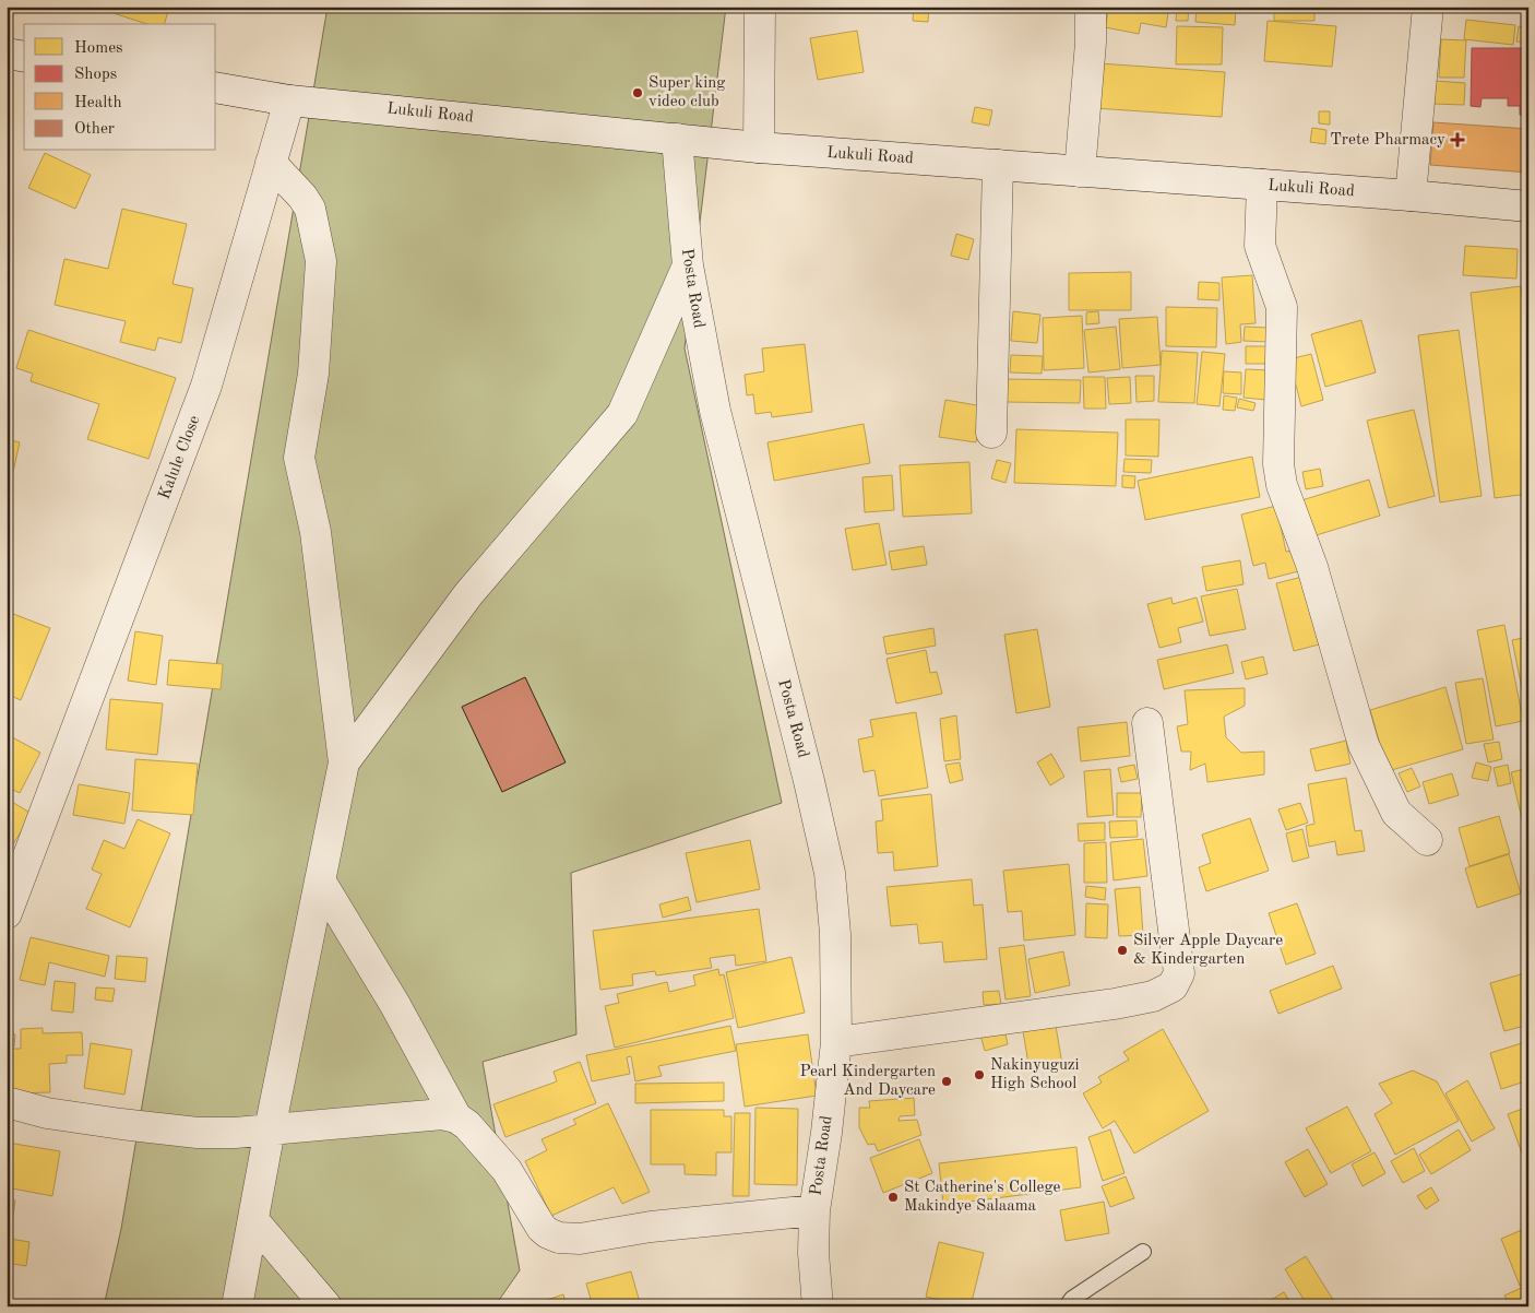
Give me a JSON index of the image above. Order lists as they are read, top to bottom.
{
  "streets": {
    "street": ["Lukuli Road", "Posta Road", "Kalule Close"]
  },
  "crossings": [
    ["Lukuli Road", "Posta Road"],
    ["Lukuli Road", "Kalule Close"]
  ],
  "places": {
    "other": [
      "Super king video club",
      "Silver Apple Daycare & Kindergarten",
      "Nakinyuguzi High School",
      "Pearl Kindergarten And Daycare",
      "St Catherine's College Makindye Salaama"
    ],
    "health": ["Trete Pharmacy"]
  },
  "legend": [
    "Homes",
    "Shops",
    "Health",
    "Other"
  ]
}
